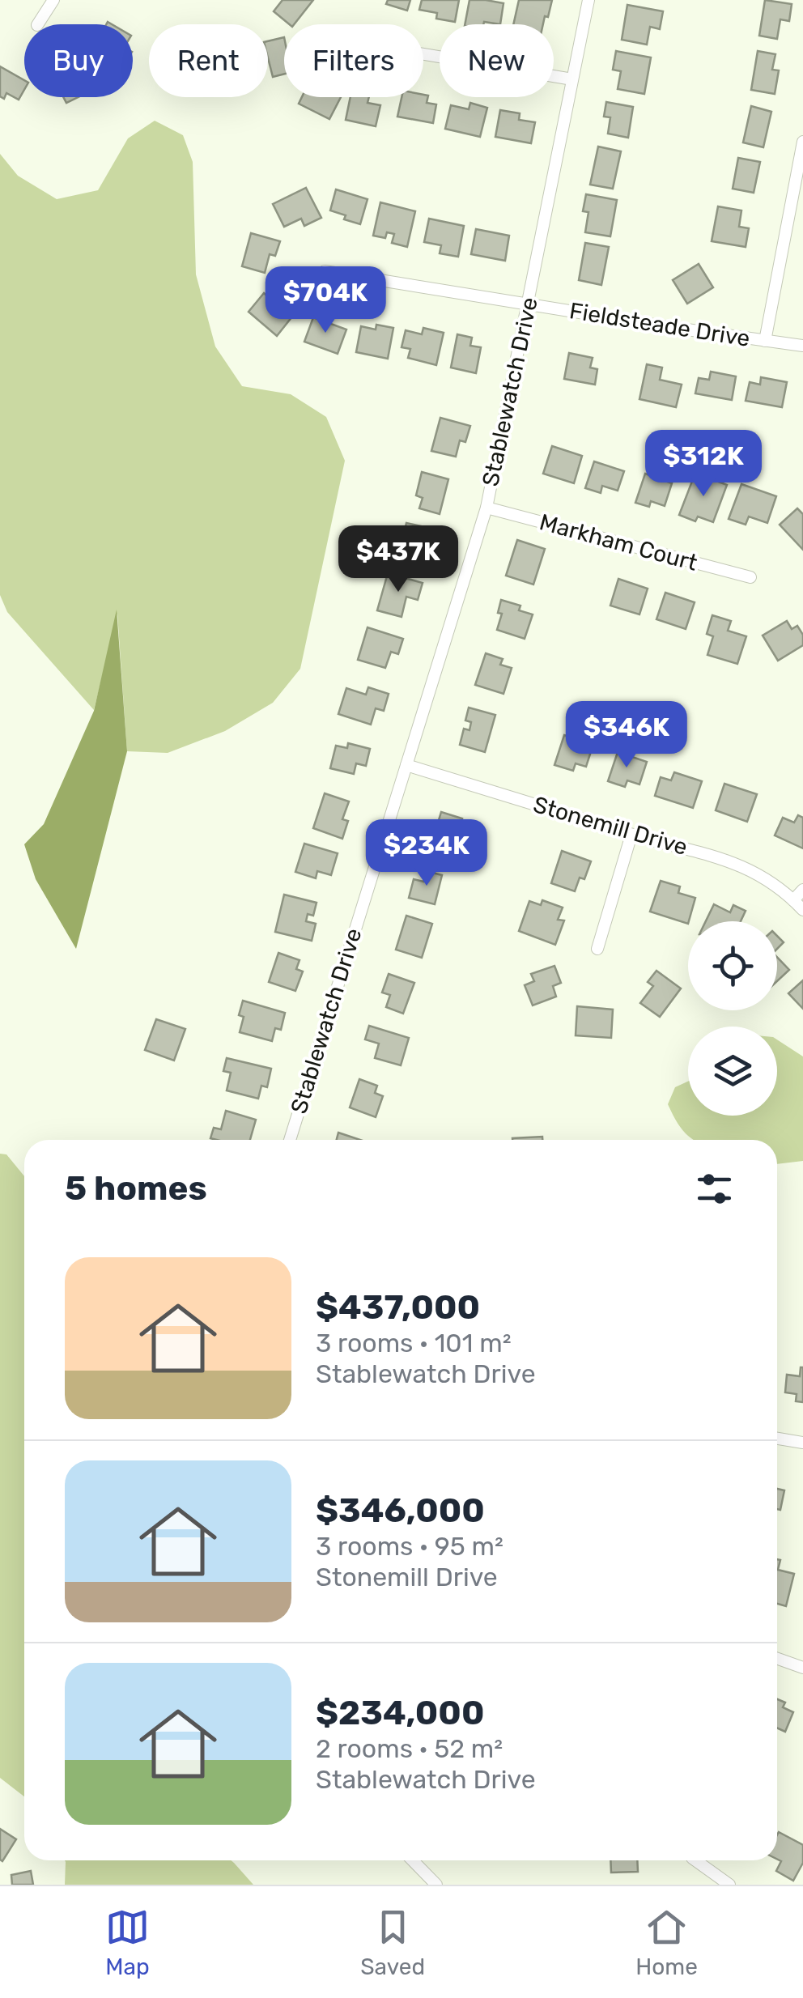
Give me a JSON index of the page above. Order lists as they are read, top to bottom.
{
  "streets": {
    "street": [
      "Fieldsteade Drive",
      "Stablewatch Drive",
      "Markham Court",
      "Stonemill Drive"
    ]
  },
  "crossings": [
    ["Fieldsteade Drive", "Stablewatch Drive"],
    ["Stablewatch Drive", "Markham Court"],
    ["Stablewatch Drive", "Stonemill Drive"]
  ],
  "page": {
    "chip": [
      "Buy",
      "Rent",
      "Filters",
      "New"
    ],
    "price": [
      "$704K",
      "$312K",
      "$437K",
      "$346K",
      "$234K"
    ],
    "heading": "5 homes",
    "list": [
      {
        "name": "$437,000",
        "note": "3 rooms · 101 m² · Stablewatch Drive"
      },
      {
        "name": "$346,000",
        "note": "3 rooms · 95 m² · Stonemill Drive"
      },
      {
        "name": "$234,000",
        "note": "2 rooms · 52 m² · Stablewatch Drive"
      }
    ],
    "tabs": ["Map", "Saved", "Home"]
  }
}
